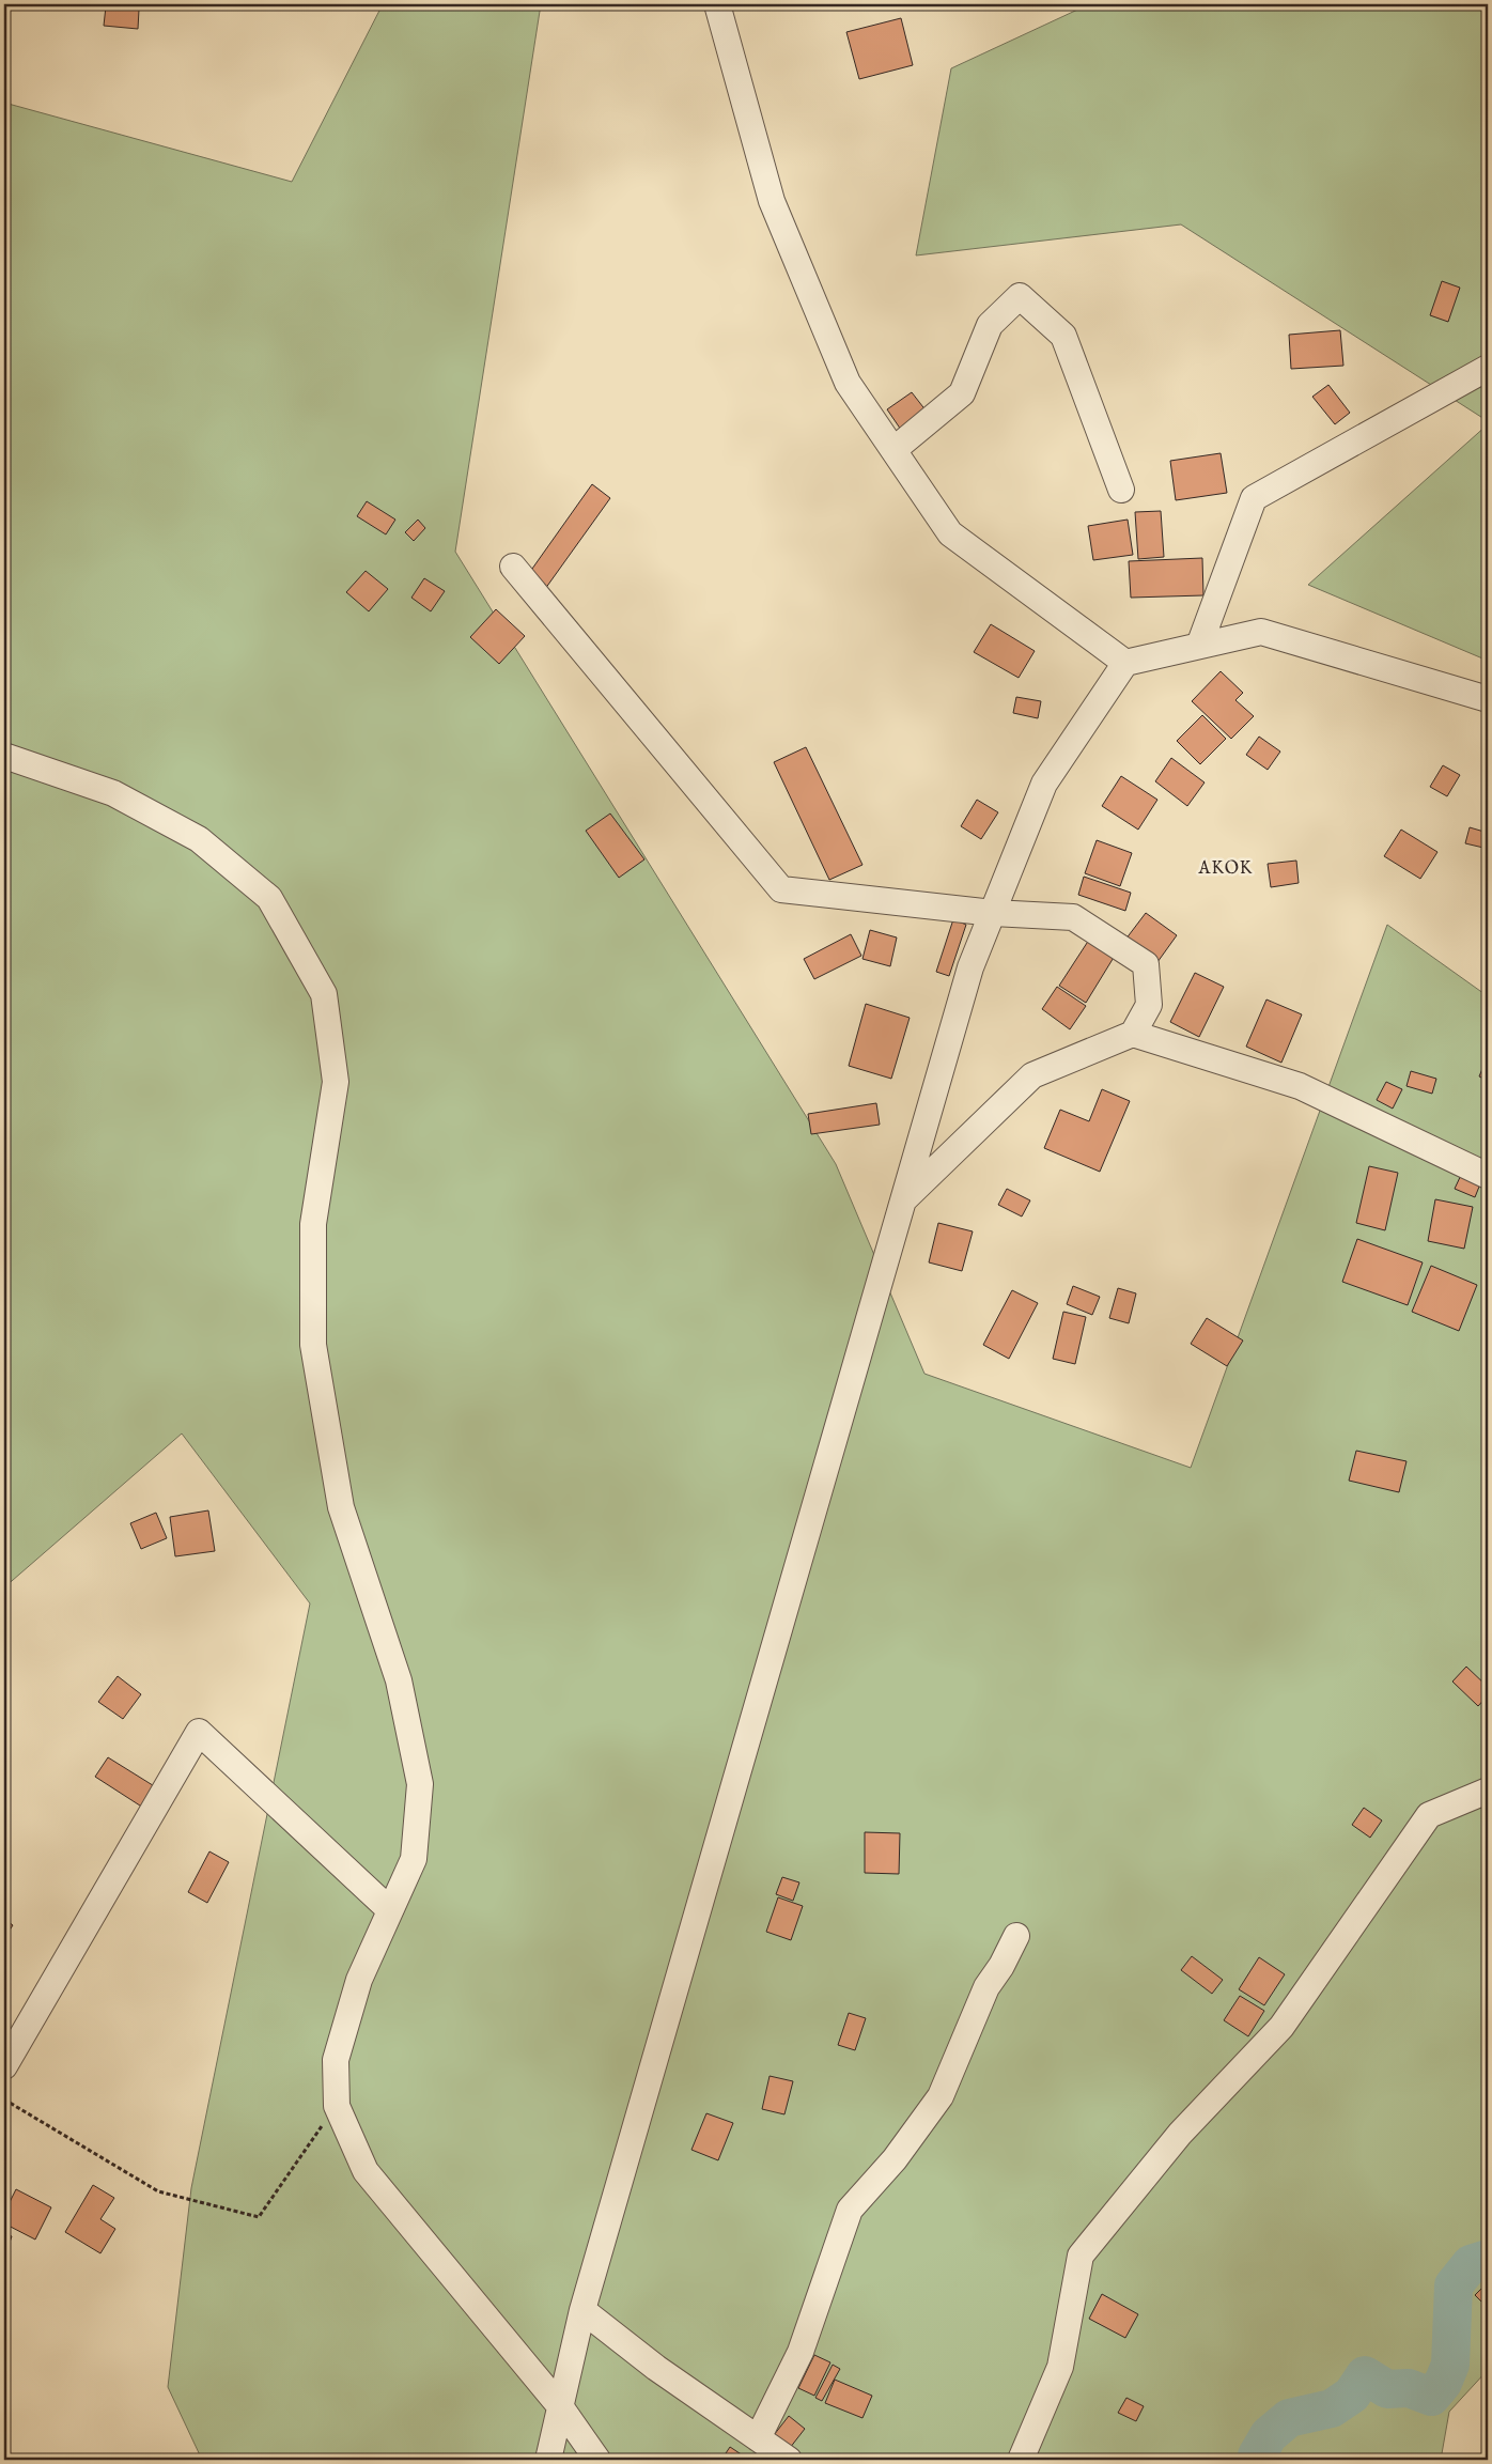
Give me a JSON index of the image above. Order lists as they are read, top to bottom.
{
  "districts": ["AKOK"]
}
